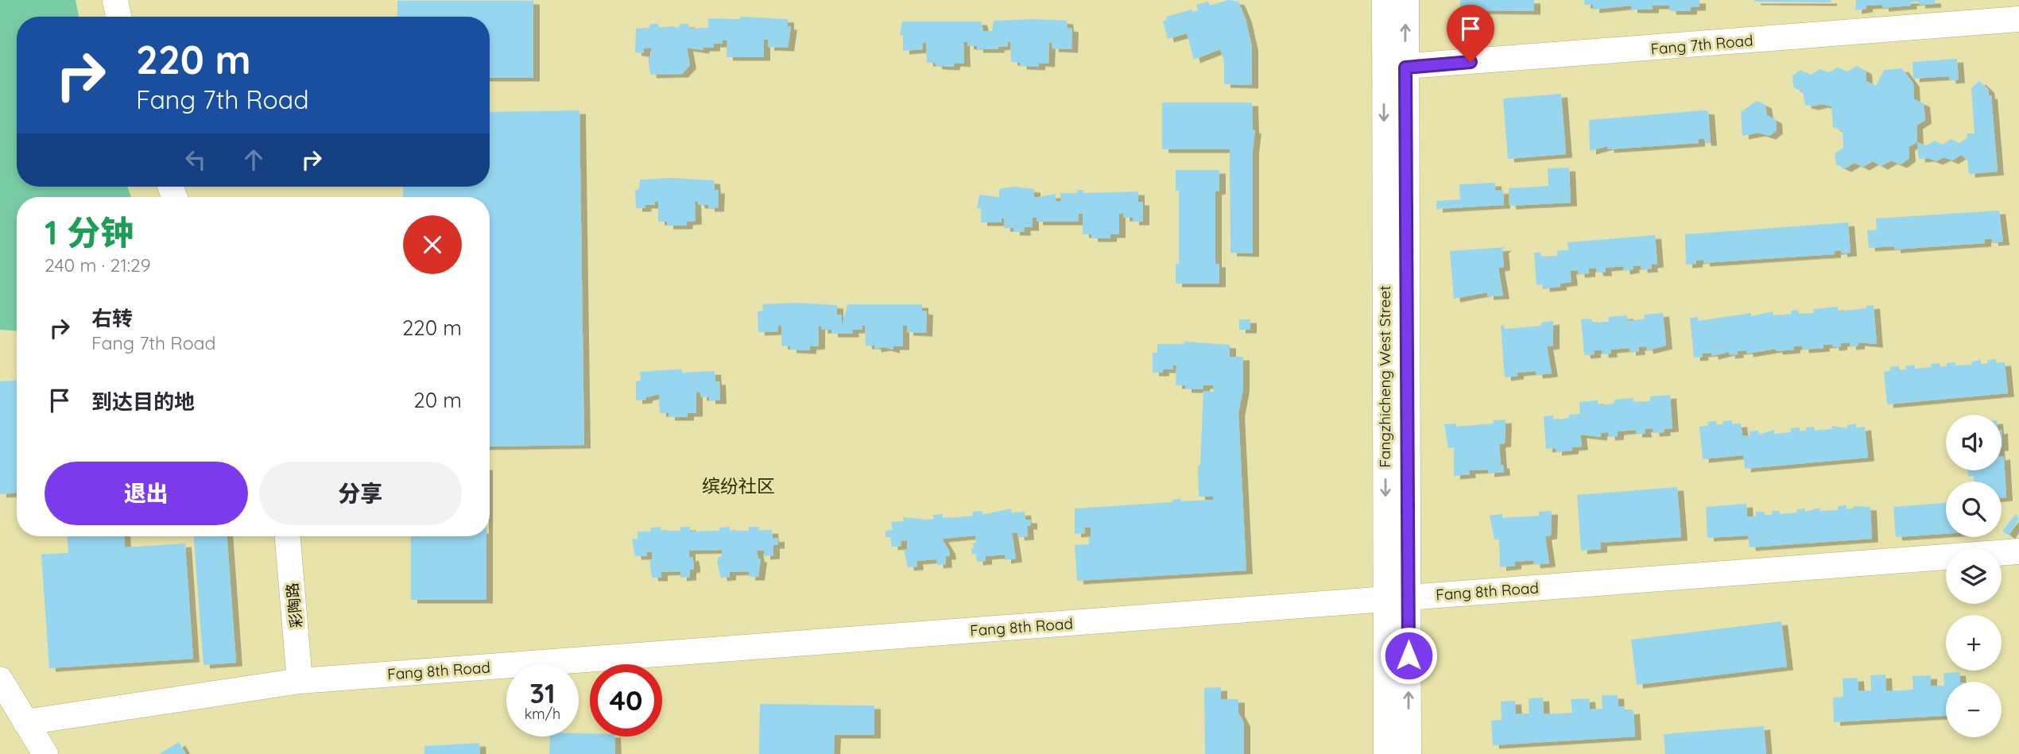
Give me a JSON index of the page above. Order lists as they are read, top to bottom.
{
  "streets": {
    "street": [
      "Fang 7th Road",
      "Fangzhicheng West Street",
      "Fang 8th Road",
      "彩陶路"
    ]
  },
  "crossings": [
    ["Fang 7th Road", "Fangzhicheng West Street"],
    ["Fangzhicheng West Street", "Fang 8th Road"],
    ["Fang 8th Road", "彩陶路"]
  ],
  "districts": ["缤纷社区"],
  "page": {
    "turn": ["220 m", "Fang 7th Road"],
    "heading": ["1 分钟", "240 m · 21:29"],
    "list": [
      {
        "name": "右转",
        "note": "Fang 7th Road",
        "value": "220 m"
      },
      {
        "name": "到达目的地",
        "value": "20 m"
      }
    ],
    "map_buttons": ["+", "−"],
    "buttons": ["退出", "分享"],
    "speed": "31 km/h",
    "limit": "40"
  }
}
